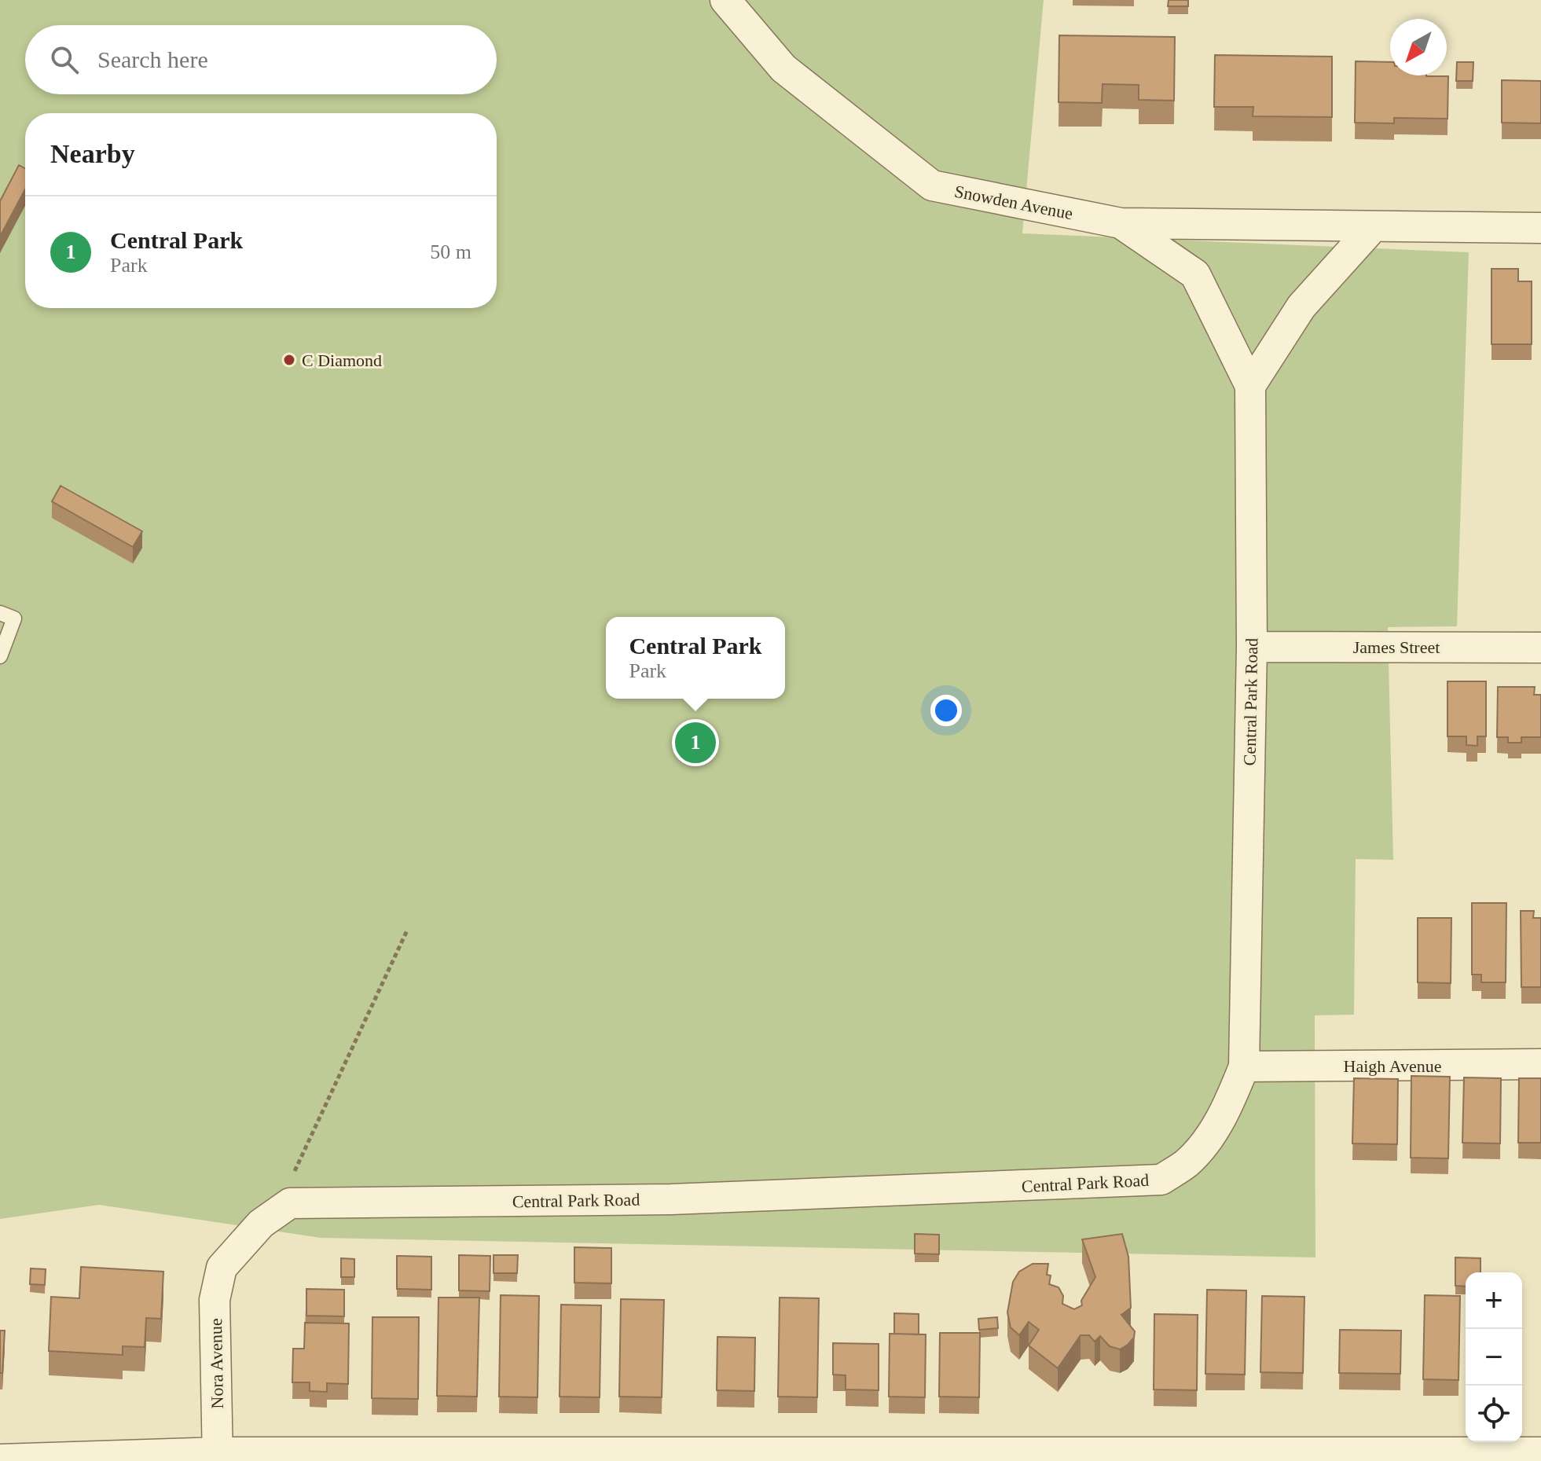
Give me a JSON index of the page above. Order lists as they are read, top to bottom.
{
  "streets": {
    "street": [
      "Snowden Avenue",
      "James Street",
      "Central Park Road",
      "Haigh Avenue",
      "Nora Avenue"
    ]
  },
  "crossings": [
    ["Snowden Avenue", "Central Park Road"],
    ["James Street", "Central Park Road"],
    ["Central Park Road", "Haigh Avenue"],
    ["Central Park Road", "Nora Avenue"]
  ],
  "places": ["C Diamond"],
  "north": "bottom left",
  "page": {
    "search": "Search here",
    "heading": "Nearby",
    "list": [
      {
        "mark": "1",
        "name": "Central Park",
        "note": "Park",
        "value": "50 m"
      }
    ],
    "popup": ["Central Park", "Park"],
    "pins": "1",
    "map_buttons": ["+", "−"]
  }
}
